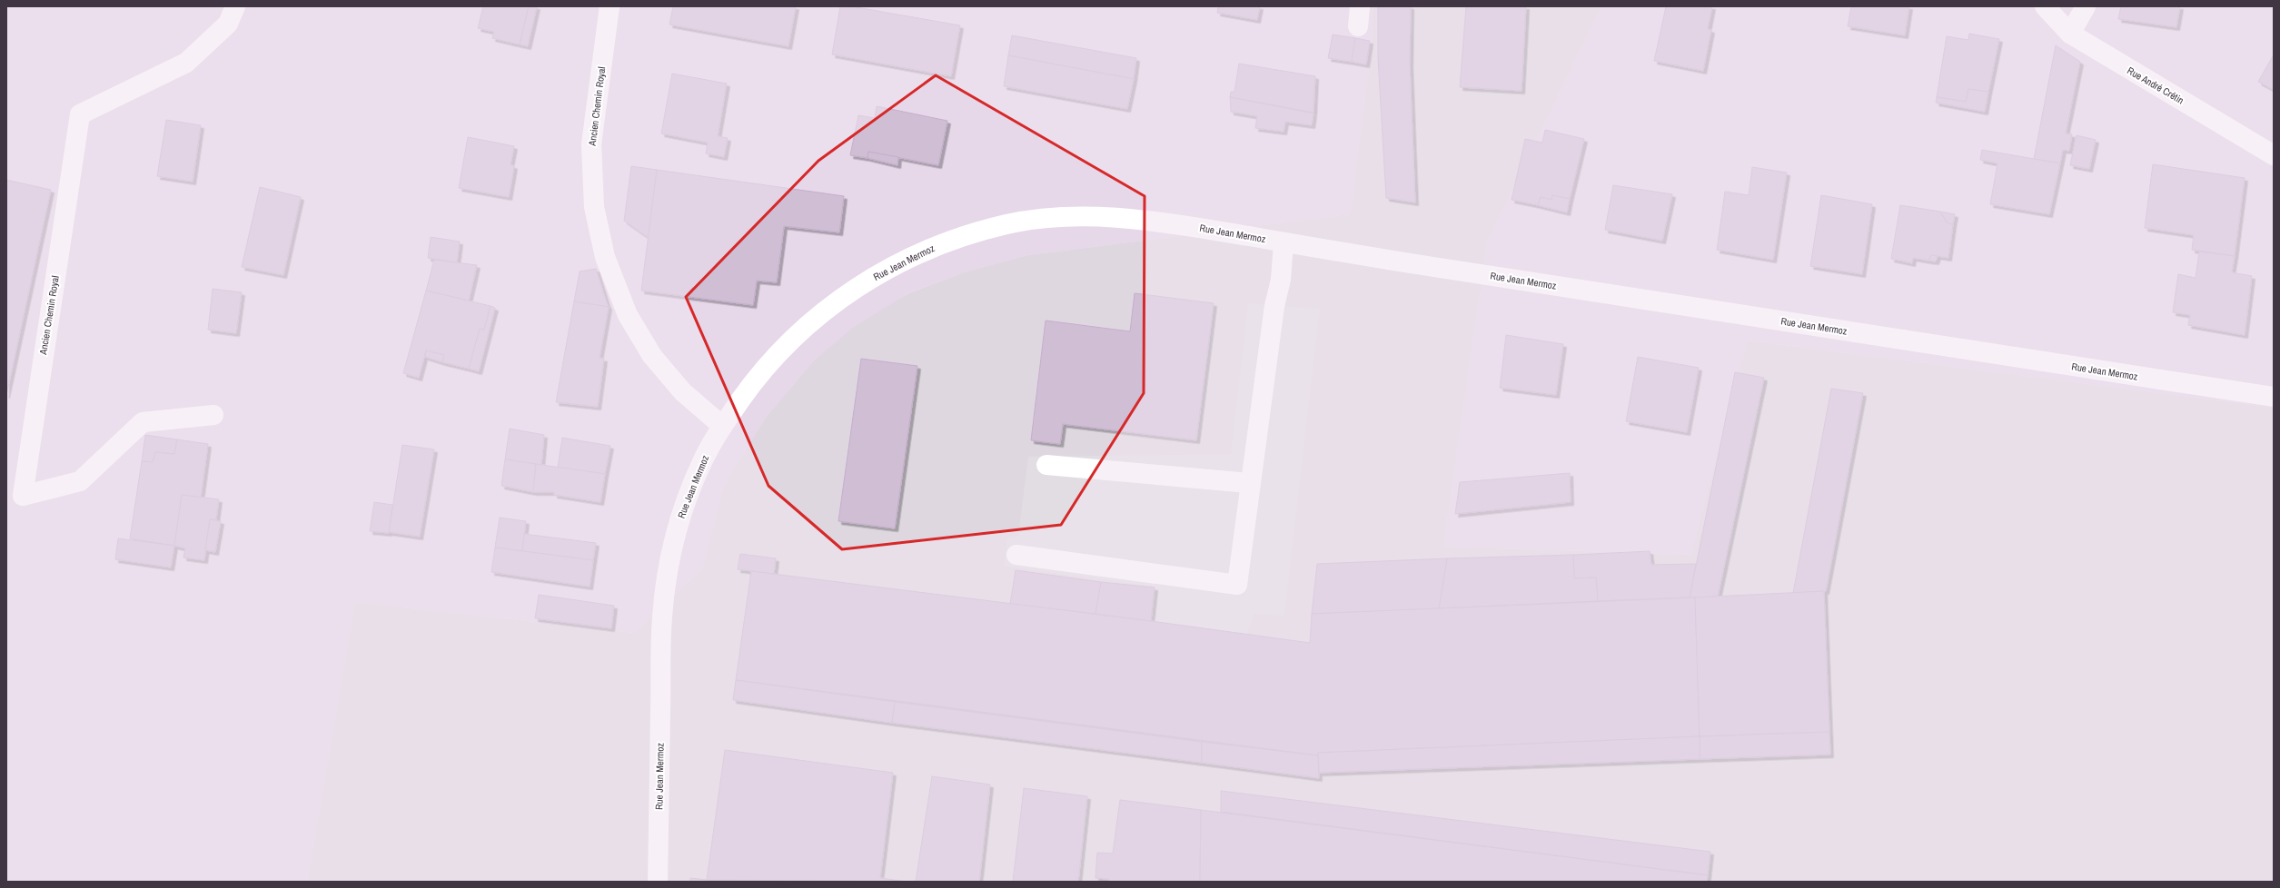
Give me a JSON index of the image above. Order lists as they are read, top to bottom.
{
  "streets": {
    "street": ["Rue André Crétin", "Ancien Chemin Royal", "Rue Jean Mermoz"]
  },
  "crossings": [
    ["Ancien Chemin Royal", "Rue Jean Mermoz"]
  ]
}
